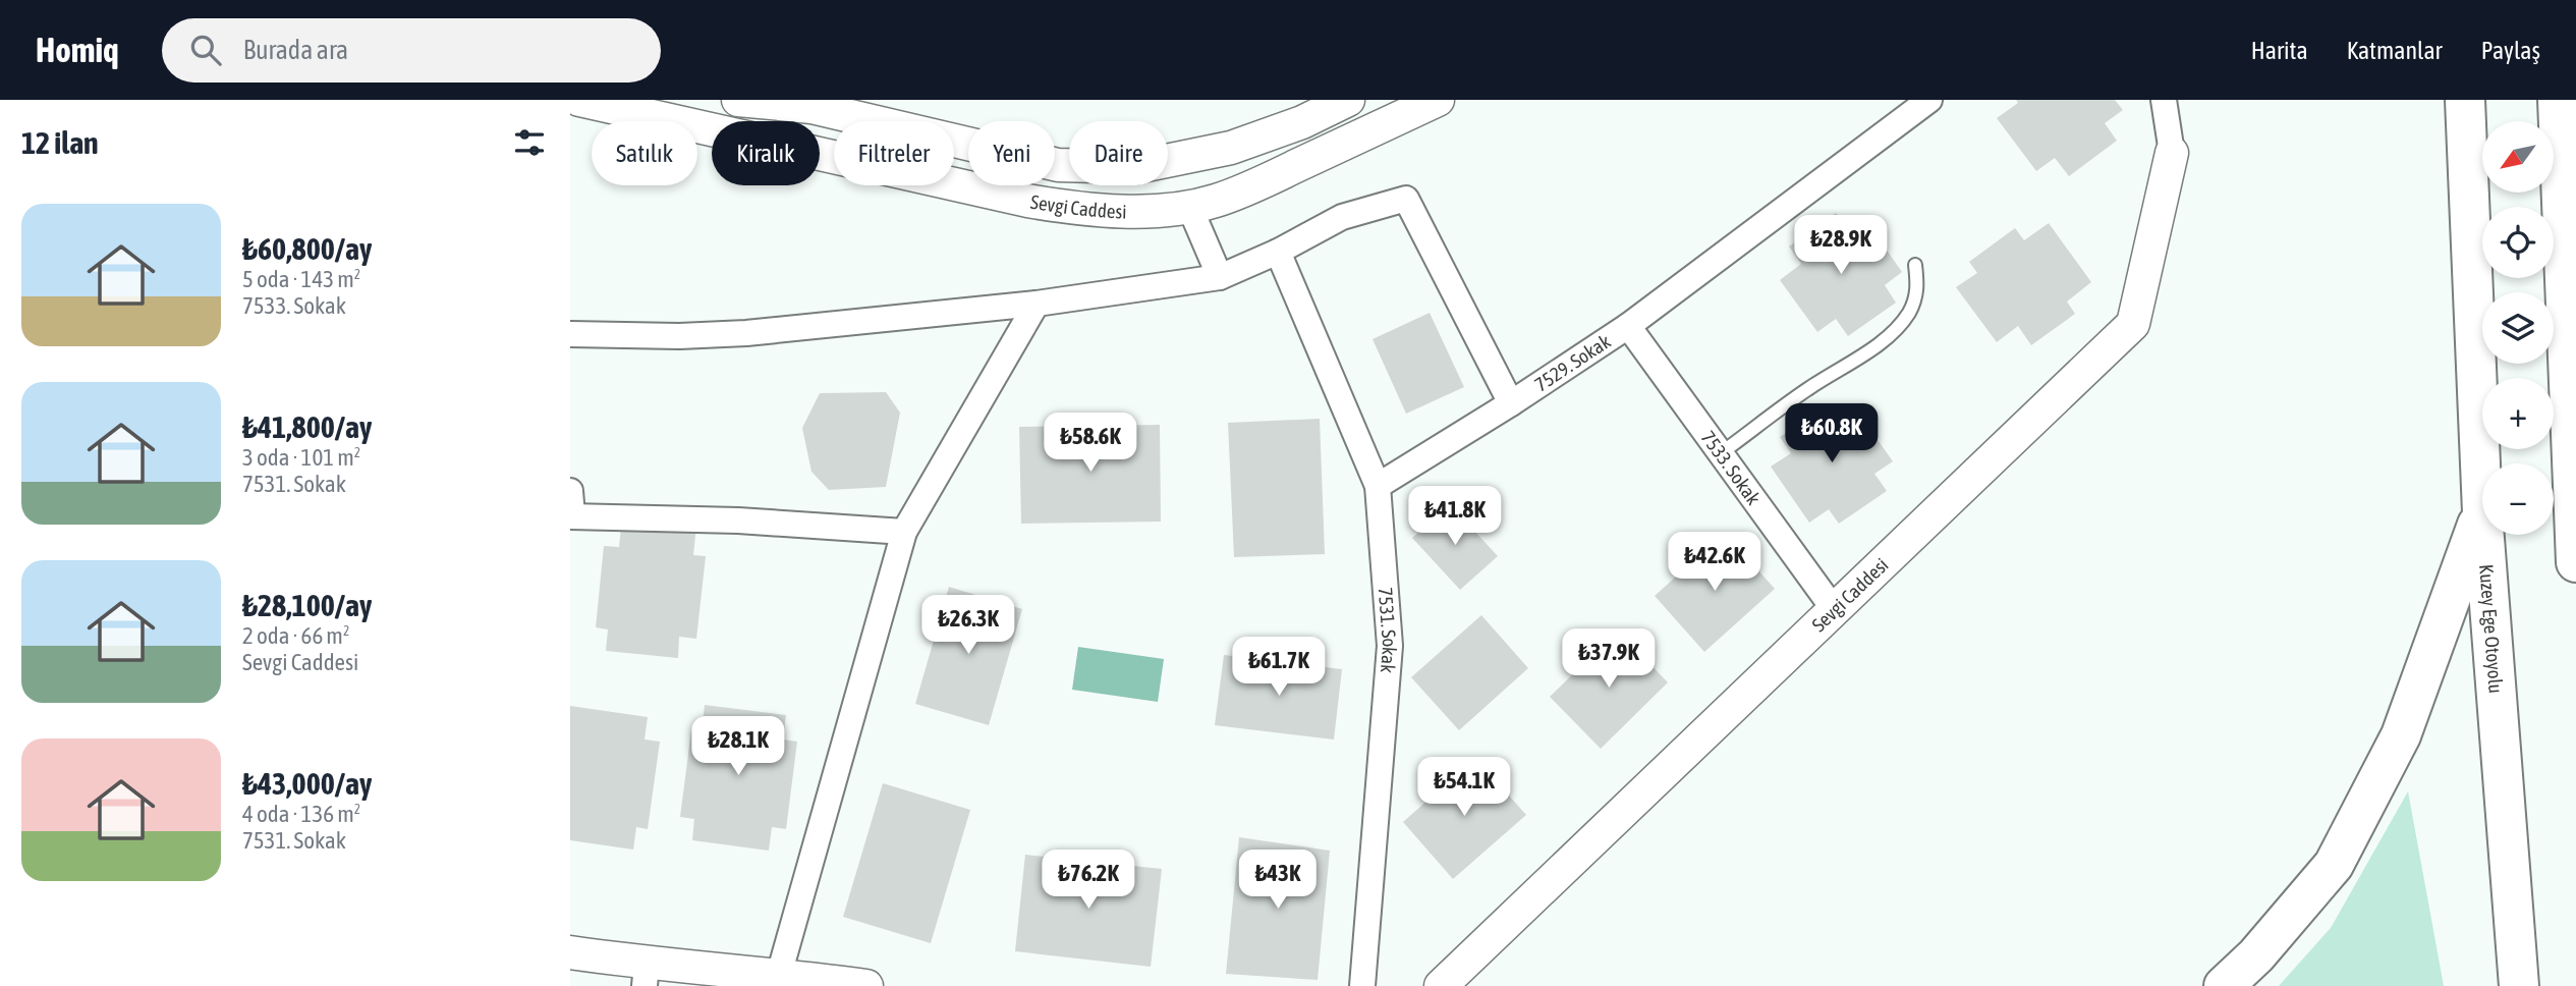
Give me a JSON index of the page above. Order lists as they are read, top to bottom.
{
  "streets": {
    "highway": ["Kuzey Ege Otoyolu"],
    "street": [
      "Sevgi Caddesi",
      "7529. Sokak",
      "7533. Sokak",
      "7531. Sokak"
    ]
  },
  "crossings": [
    ["Sevgi Caddesi", "7533. Sokak"],
    ["7529. Sokak", "7533. Sokak"],
    ["7529. Sokak", "7531. Sokak"]
  ],
  "north": "bottom left",
  "page": {
    "header": "Homiq",
    "search": "Burada ara",
    "nav": ["Harita", "Katmanlar", "Paylaş"],
    "heading": "12 ilan",
    "map_buttons": ["+", "−"],
    "chip": [
      "Satılık",
      "Kiralık",
      "Filtreler",
      "Yeni",
      "Daire"
    ],
    "list": [
      {
        "name": "₺60,800/ay",
        "note": "5 oda · 143 m² · 7533. Sokak"
      },
      {
        "name": "₺41,800/ay",
        "note": "3 oda · 101 m² · 7531. Sokak"
      },
      {
        "name": "₺28,100/ay",
        "note": "2 oda · 66 m² · Sevgi Caddesi"
      },
      {
        "name": "₺43,000/ay",
        "note": "4 oda · 136 m² · 7531. Sokak"
      }
    ],
    "price": [
      "₺28.9K",
      "₺60.8K",
      "₺58.6K",
      "₺41.8K",
      "₺42.6K",
      "₺26.3K",
      "₺37.9K",
      "₺61.7K",
      "₺28.1K",
      "₺54.1K",
      "₺76.2K",
      "₺43K"
    ]
  }
}
